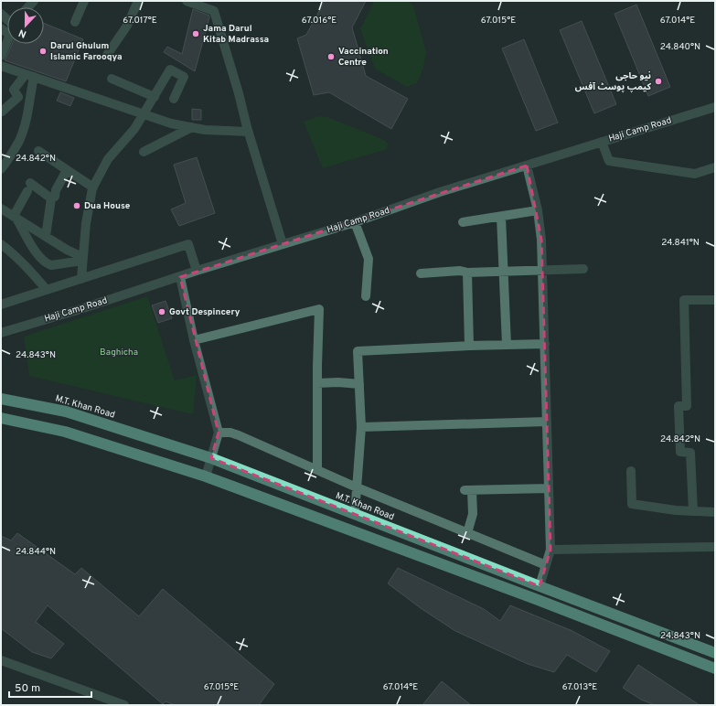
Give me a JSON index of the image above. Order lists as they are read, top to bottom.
{
  "streets": {
    "highway": ["M.T. Khan Road"],
    "street": ["Haji Camp Road"]
  },
  "parks": ["Baghicha"],
  "places": [
    "Jama Darul Kitab Madrassa",
    "Darul Ghulum Islamic Farooqya",
    "Vaccination Centre",
    "نیو حاجی کیمپ پوسٹ آفس",
    "Dua House",
    "Govt Despincery"
  ],
  "scale_bar": "50 m",
  "north": "bottom",
  "coordinates": [
    "67.017°E",
    "67.016°E",
    "67.015°E",
    "67.014°E",
    "24.840°N",
    "24.842°N",
    "24.841°N",
    "24.843°N",
    "24.844°N",
    "67.013°E"
  ]
}
